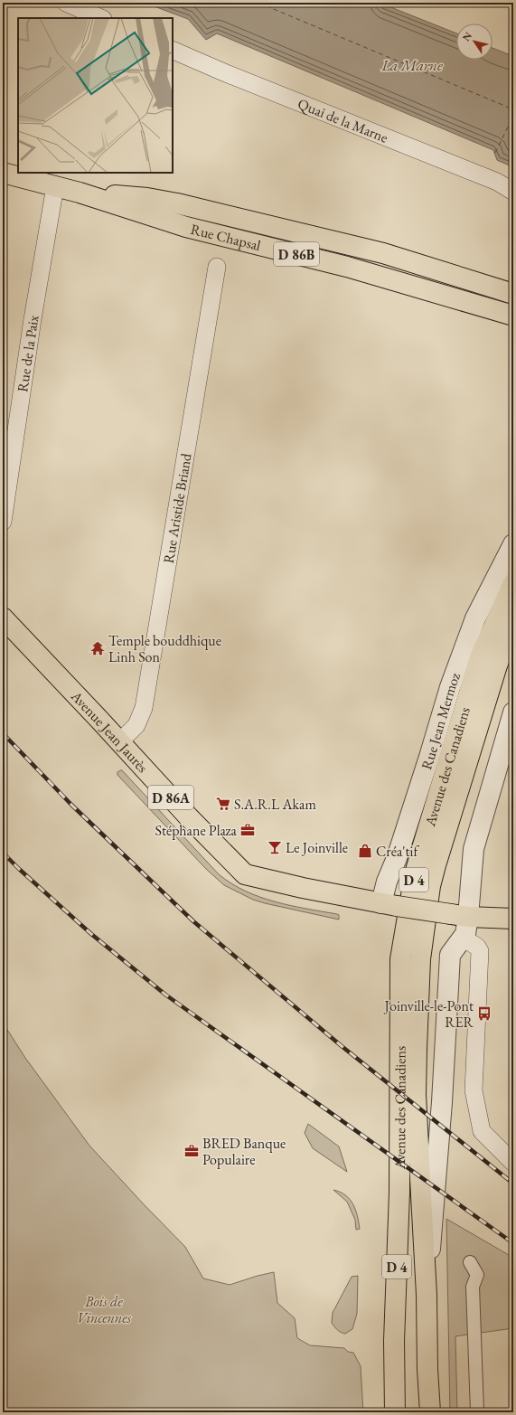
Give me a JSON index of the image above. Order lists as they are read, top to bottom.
{
  "streets": {
    "main road": [
      "Rue Chapsal",
      "D 86B",
      "Avenue Jean Jaurès",
      "Avenue des Canadiens",
      "D 86A",
      "D 4"
    ],
    "street": [
      "Quai de la Marne",
      "Rue de la Paix",
      "Rue Aristide Briand",
      "Rue Jean Mermoz"
    ]
  },
  "crossings": [
    ["Rue Chapsal", "Rue de la Paix"],
    ["Rue Aristide Briand", "Avenue Jean Jaurès"],
    ["Rue Jean Mermoz", "Avenue Jean Jaurès"],
    ["Rue Jean Mermoz", "D 86A"],
    ["Avenue Jean Jaurès", "D 86A"]
  ],
  "water": ["La Marne"],
  "parks": ["Bois de Vincennes"],
  "places": {
    "temple": ["Temple bouddhique Linh Son"],
    "supermarket": ["S.A.R.L Akam"],
    "office": ["Stéphane Plaza", "BRED Banque Populaire"],
    "bar": ["Le Joinville"],
    "shop": ["Créa'tif"],
    "bus stop": ["Joinville-le-Pont RER"]
  },
  "north": "top left"
}
